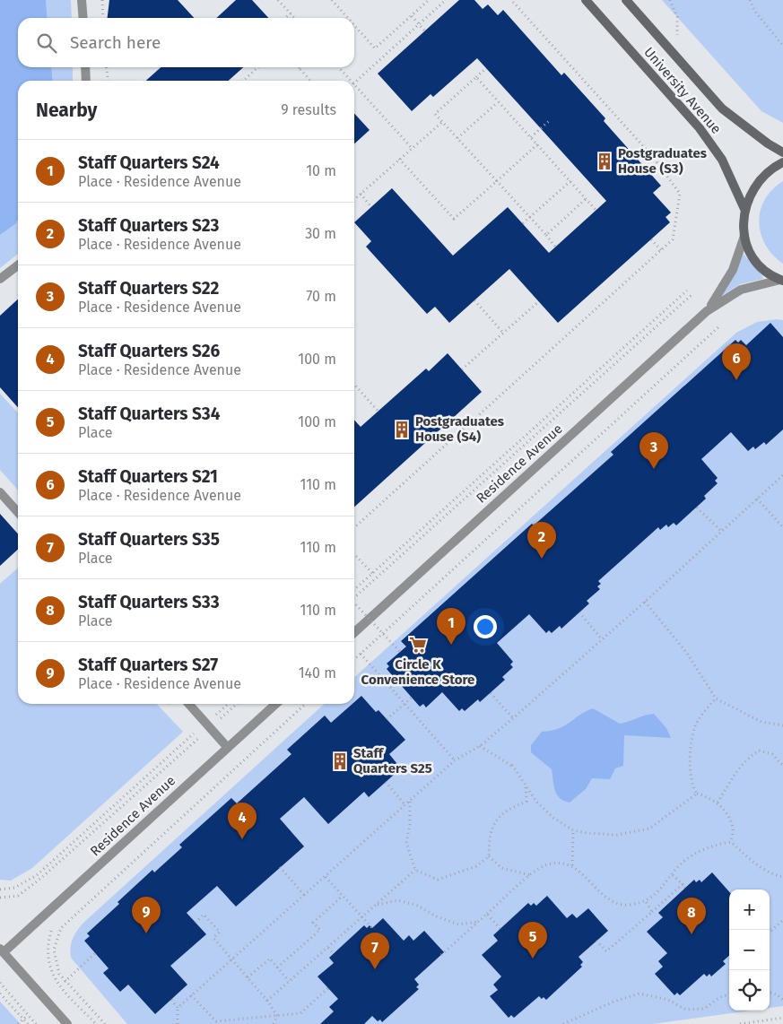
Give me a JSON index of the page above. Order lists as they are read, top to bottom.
{
  "streets": {
    "main road": ["University Avenue"],
    "street": ["Residence Avenue"]
  },
  "places": {
    "building": ["Postgraduates House (S3)", "Postgraduates House (S4)", "Staff Quarters S25"],
    "supermarket": ["Circle K Convenience Store"]
  },
  "page": {
    "search": "Search here",
    "heading": ["Nearby", "9 results"],
    "list": [
      {
        "mark": "1",
        "name": "Staff Quarters S24",
        "note": "Place · Residence Avenue",
        "value": "10 m"
      },
      {
        "mark": "2",
        "name": "Staff Quarters S23",
        "note": "Place · Residence Avenue",
        "value": "30 m"
      },
      {
        "mark": "3",
        "name": "Staff Quarters S22",
        "note": "Place · Residence Avenue",
        "value": "70 m"
      },
      {
        "mark": "4",
        "name": "Staff Quarters S26",
        "note": "Place · Residence Avenue",
        "value": "100 m"
      },
      {
        "mark": "5",
        "name": "Staff Quarters S34",
        "note": "Place",
        "value": "100 m"
      },
      {
        "mark": "6",
        "name": "Staff Quarters S21",
        "note": "Place · Residence Avenue",
        "value": "110 m"
      },
      {
        "mark": "7",
        "name": "Staff Quarters S35",
        "note": "Place",
        "value": "110 m"
      },
      {
        "mark": "8",
        "name": "Staff Quarters S33",
        "note": "Place",
        "value": "110 m"
      },
      {
        "mark": "9",
        "name": "Staff Quarters S27",
        "note": "Place · Residence Avenue",
        "value": "140 m"
      }
    ],
    "pins": [
      "6",
      "3",
      "2",
      "1",
      "4",
      "9",
      "8",
      "5",
      "7"
    ],
    "map_buttons": ["+", "−"]
  }
}
